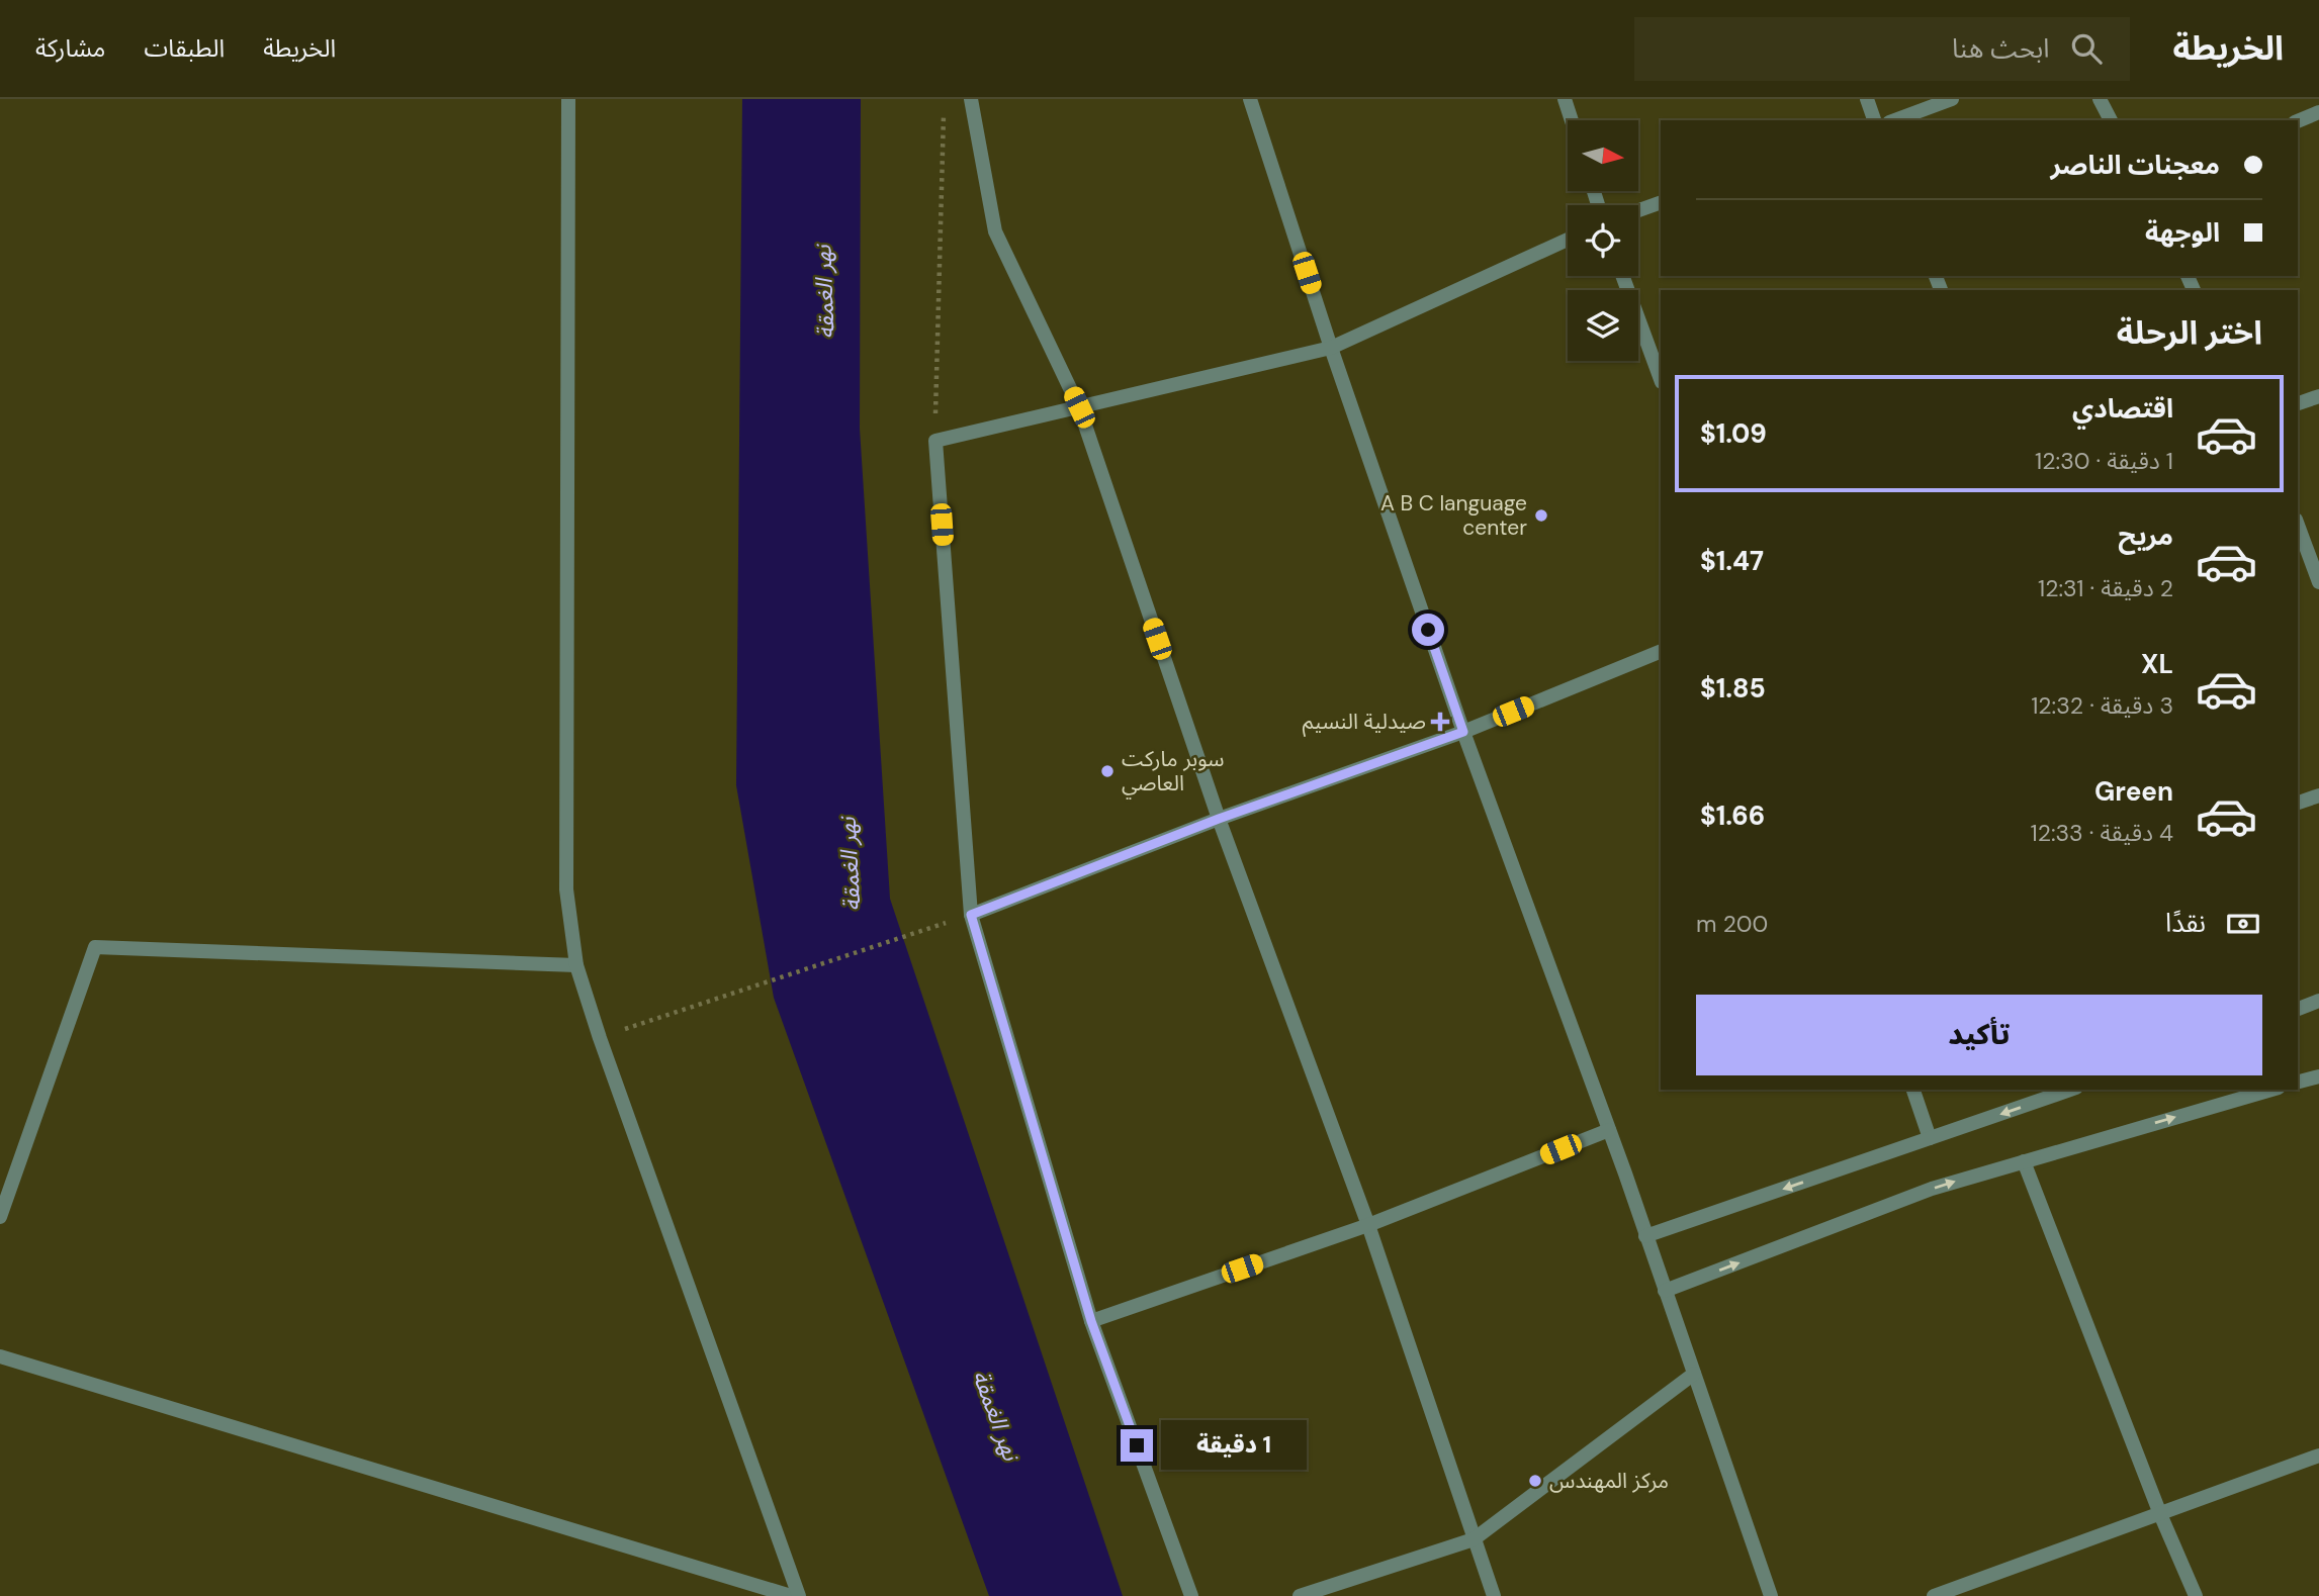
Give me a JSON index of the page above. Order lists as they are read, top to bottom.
{
  "water": ["نهر الغمقة"],
  "places": {
    "other": ["A B C language center", "سوبر ماركت العاصي", "مركز المهندس"],
    "health": ["صيدلية النسيم"]
  },
  "north": "right",
  "page": {
    "header": "الخريطة",
    "search": "ابحث هنا",
    "nav": ["الخريطة", "الطبقات", "مشاركة"],
    "banner": ["معجنات الناصر", "الوجهة"],
    "heading": "اختر الرحلة",
    "list": [
      {
        "name": "اقتصادي",
        "note": "1 دقيقة · 12:30",
        "value": "$1.09"
      },
      {
        "name": "مريح",
        "note": "2 دقيقة · 12:31",
        "value": "$1.47"
      },
      {
        "name": "XL",
        "note": "3 دقيقة · 12:32",
        "value": "$1.85"
      },
      {
        "name": "Green",
        "note": "4 دقيقة · 12:33",
        "value": "$1.66"
      }
    ],
    "pay": ["نقدًا", "200 m"],
    "buttons": "تأكيد",
    "bubble": "1 دقيقة"
  }
}
